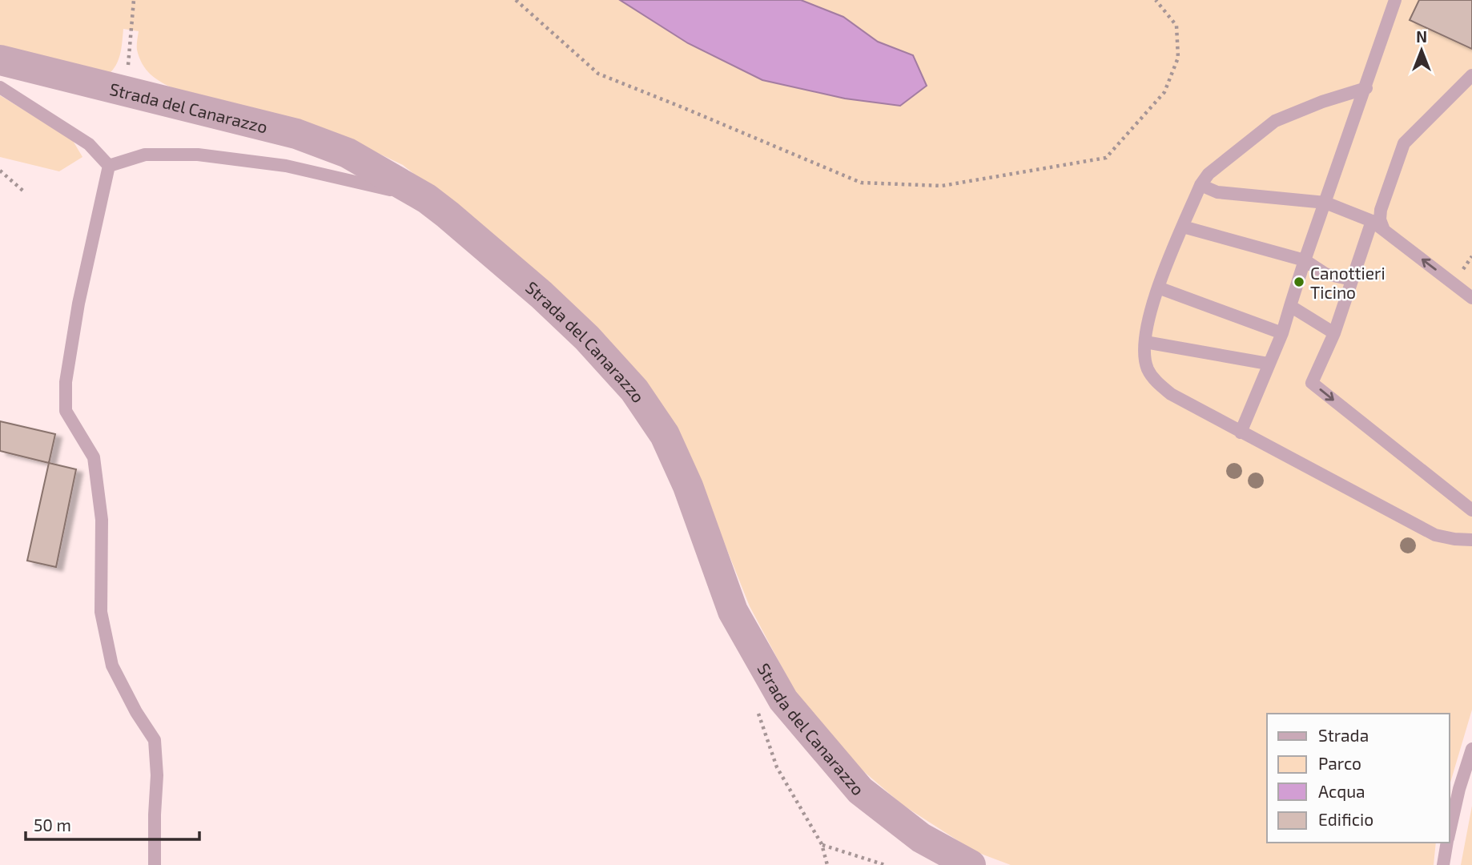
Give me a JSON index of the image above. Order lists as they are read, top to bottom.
{
  "streets": {
    "street": ["Strada del Canarazzo"]
  },
  "places": ["Canottieri Ticino"],
  "legend": [
    "Strada",
    "Parco",
    "Acqua",
    "Edificio"
  ],
  "scale_bar": "50 m",
  "north": "top"
}
